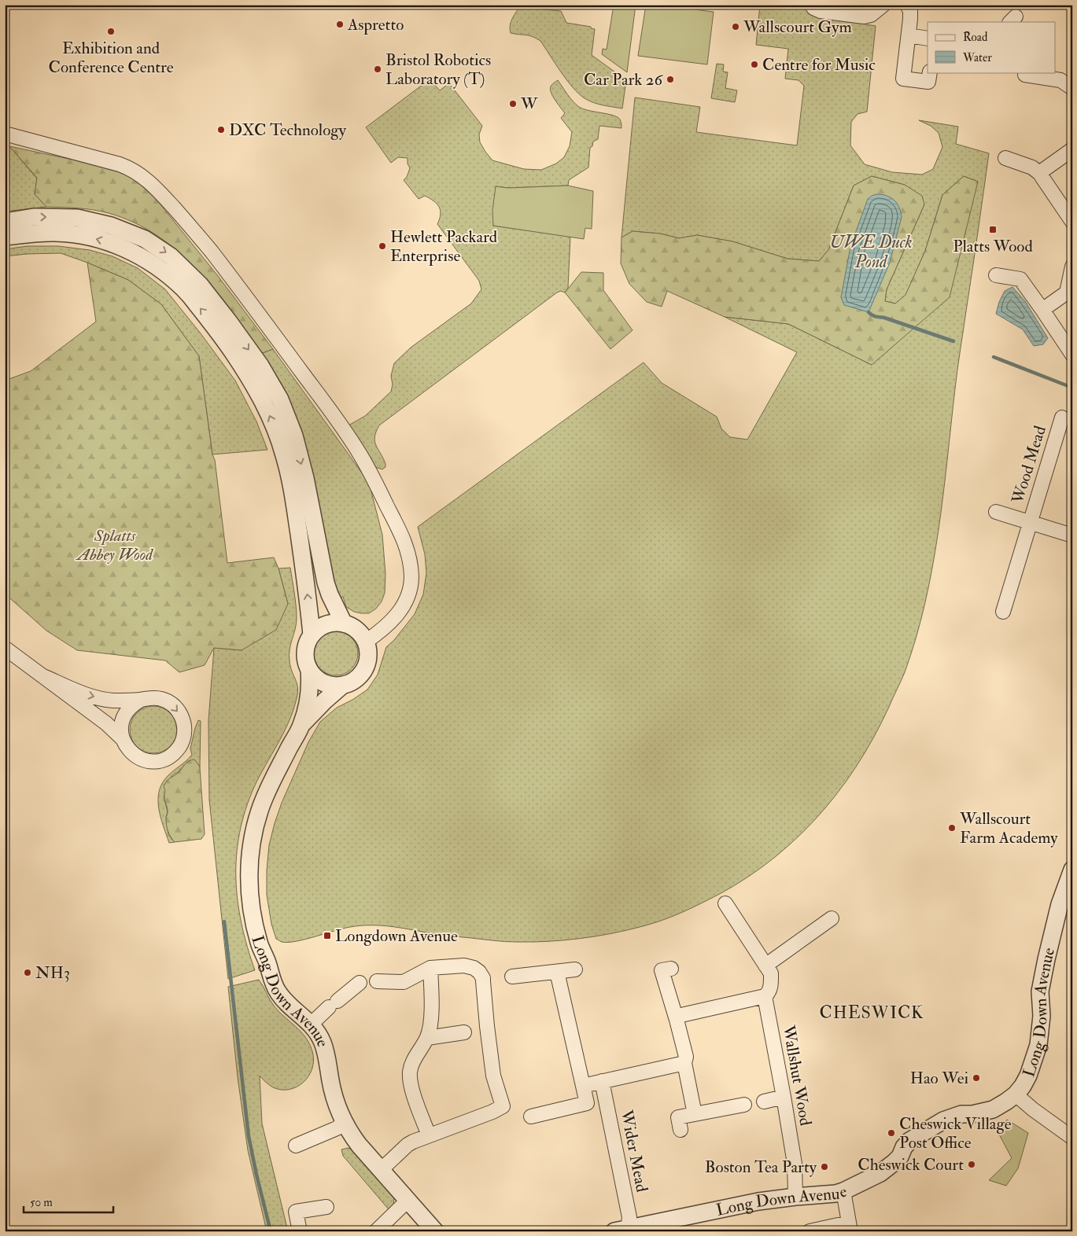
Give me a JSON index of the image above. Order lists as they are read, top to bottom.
{
  "streets": {
    "street": [
      "Wood Mead",
      "Long Down Avenue",
      "Wallshut Wood",
      "Wider Mead"
    ]
  },
  "crossings": [
    ["Long Down Avenue", "Wallshut Wood"],
    ["Long Down Avenue", "Wider Mead"]
  ],
  "districts": ["CHESWICK"],
  "water": ["UWE Duck Pond"],
  "parks": ["Splatts Abbey Wood"],
  "places": {
    "other": [
      "Aspretto",
      "Wallscourt Gym",
      "Exhibition and Conference Centre",
      "Centre for Music",
      "Bristol Robotics Laboratory (T)",
      "Car Park 26",
      "W",
      "DXC Technology",
      "Hewlett Packard Enterprise",
      "Wallscourt Farm Academy",
      "NH3",
      "Hao Wei",
      "Cheswick Village Post Office",
      "Cheswick Court",
      "Boston Tea Party"
    ],
    "transit": ["Platts Wood", "Longdown Avenue"]
  },
  "legend": ["Road", "Water"],
  "scale_bar": "50 m"
}
